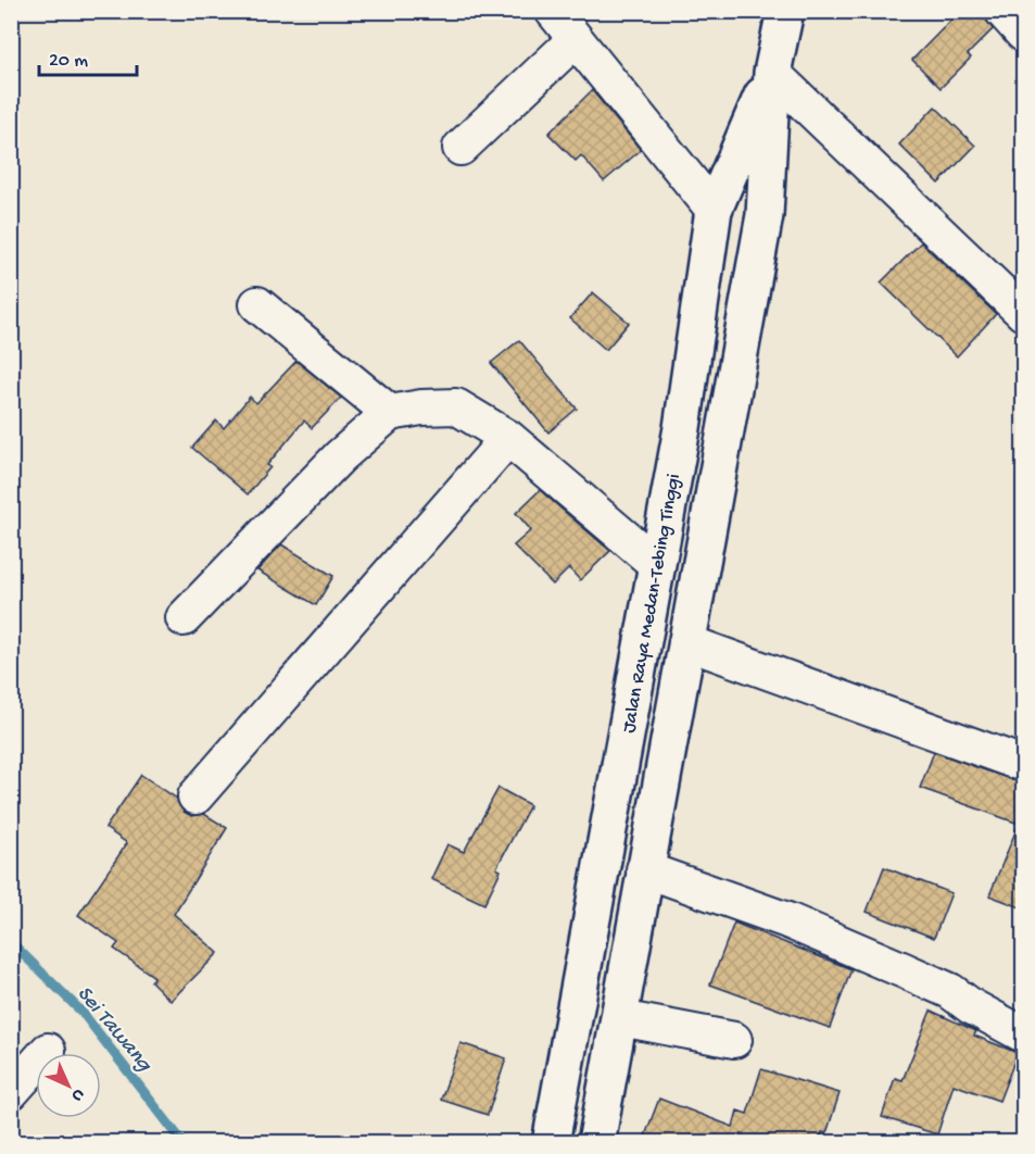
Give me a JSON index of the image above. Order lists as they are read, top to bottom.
{
  "streets": {
    "highway": ["Jalan Raya Medan-Tebing Tinggi"]
  },
  "water": ["Sei Tawang"],
  "scale_bar": "20 m",
  "north": "bottom right"
}
